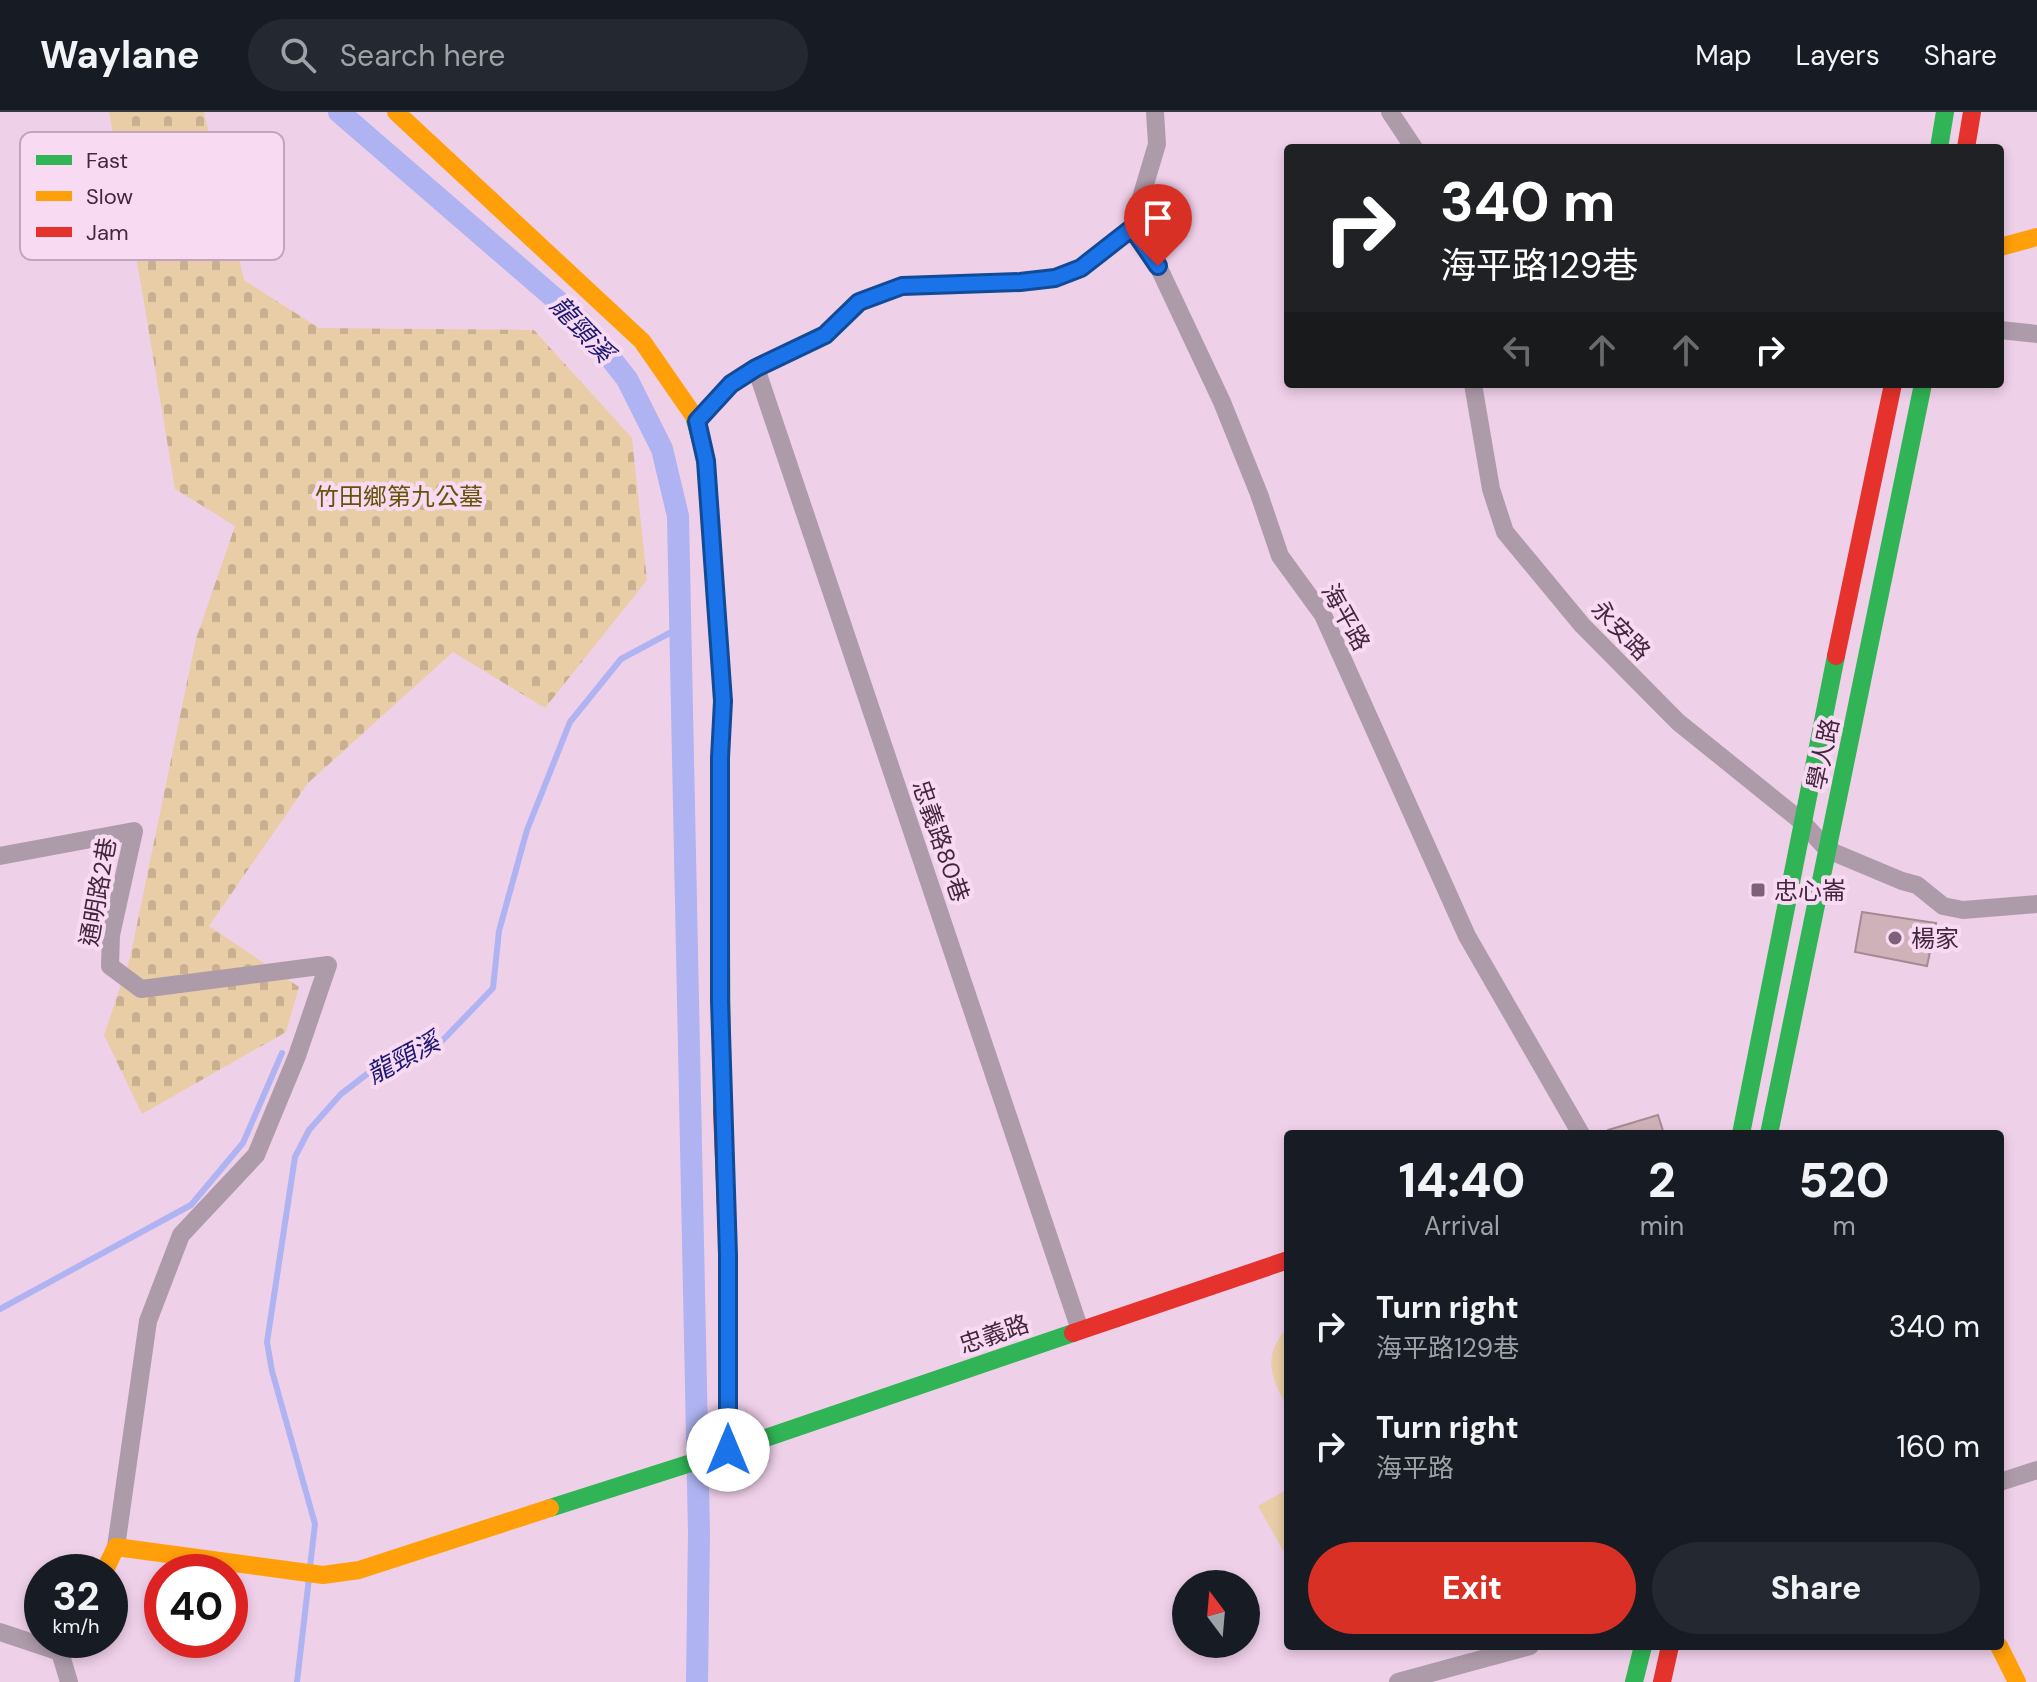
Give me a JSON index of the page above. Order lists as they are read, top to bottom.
{
  "streets": {
    "street": [
      "海平路",
      "永安路",
      "學人路",
      "忠義路80巷",
      "通明路2巷",
      "忠義路"
    ]
  },
  "crossings": [
    ["永安路", "學人路"],
    ["忠義路80巷", "忠義路"],
    ["通明路2巷", "忠義路"]
  ],
  "water": ["龍頸溪"],
  "parks": ["竹田鄉第九公墓"],
  "places": {
    "transit": ["忠心崙"],
    "other": ["楊家"]
  },
  "legend": ["Fast", "Slow", "Jam"],
  "north": "top",
  "page": {
    "header": "Waylane",
    "search": "Search here",
    "nav": ["Map", "Layers", "Share"],
    "turn": ["340 m", "海平路129巷"],
    "eta": [
      "14:40",
      "Arrival",
      "2",
      "min",
      "520",
      "m"
    ],
    "list": [
      {
        "name": "Turn right",
        "note": "海平路129巷",
        "value": "340 m"
      },
      {
        "name": "Turn right",
        "note": "海平路",
        "value": "160 m"
      }
    ],
    "buttons": ["Exit", "Share"],
    "speed": "32 km/h",
    "limit": "40"
  }
}
